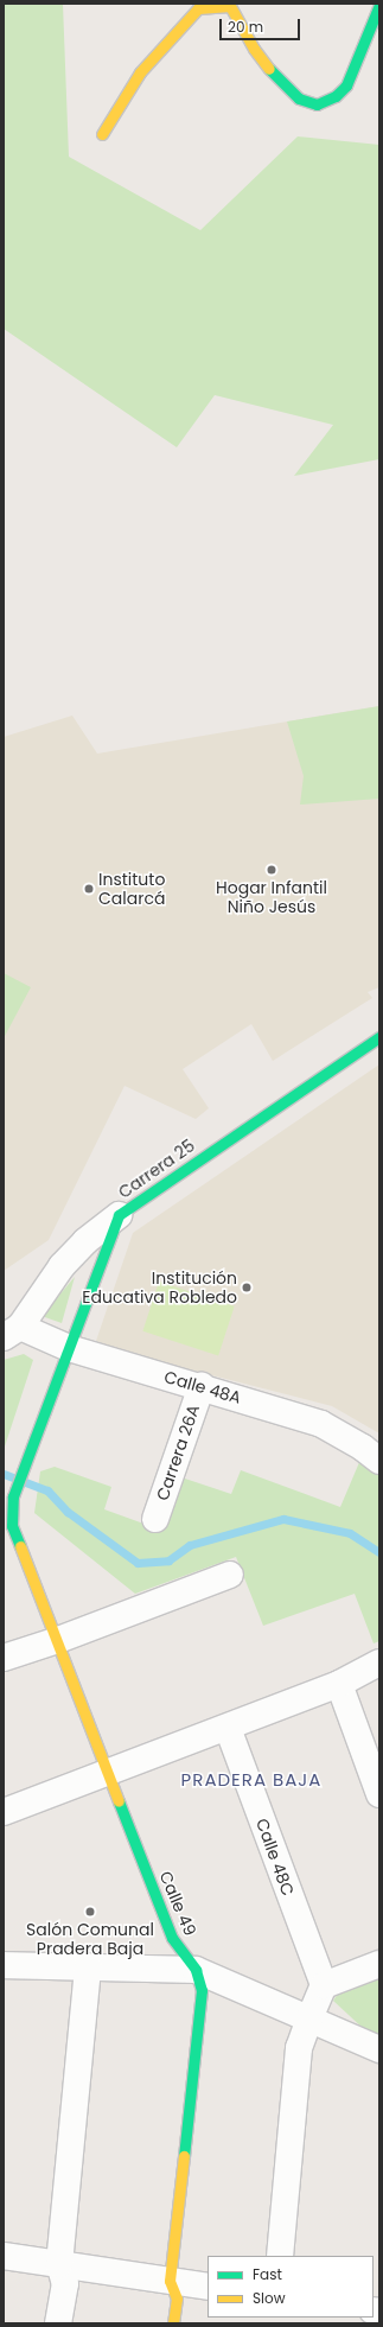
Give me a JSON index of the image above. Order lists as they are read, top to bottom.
{
  "streets": {
    "street": [
      "Carrera 25",
      "Calle 48A",
      "Carrera 26A",
      "Calle 48C",
      "Calle 49"
    ]
  },
  "crossings": [
    ["Carrera 25", "Calle 48A"],
    ["Carrera 25", "Calle 49"],
    ["Calle 48A", "Carrera 26A"]
  ],
  "districts": ["PRADERA BAJA"],
  "places": [
    "Hogar Infantil Niño Jesús",
    "Instituto Calarcá",
    "Institución Educativa Robledo",
    "Salón Comunal Pradera Baja"
  ],
  "legend": ["Fast", "Slow"],
  "scale_bar": "20 m"
}
